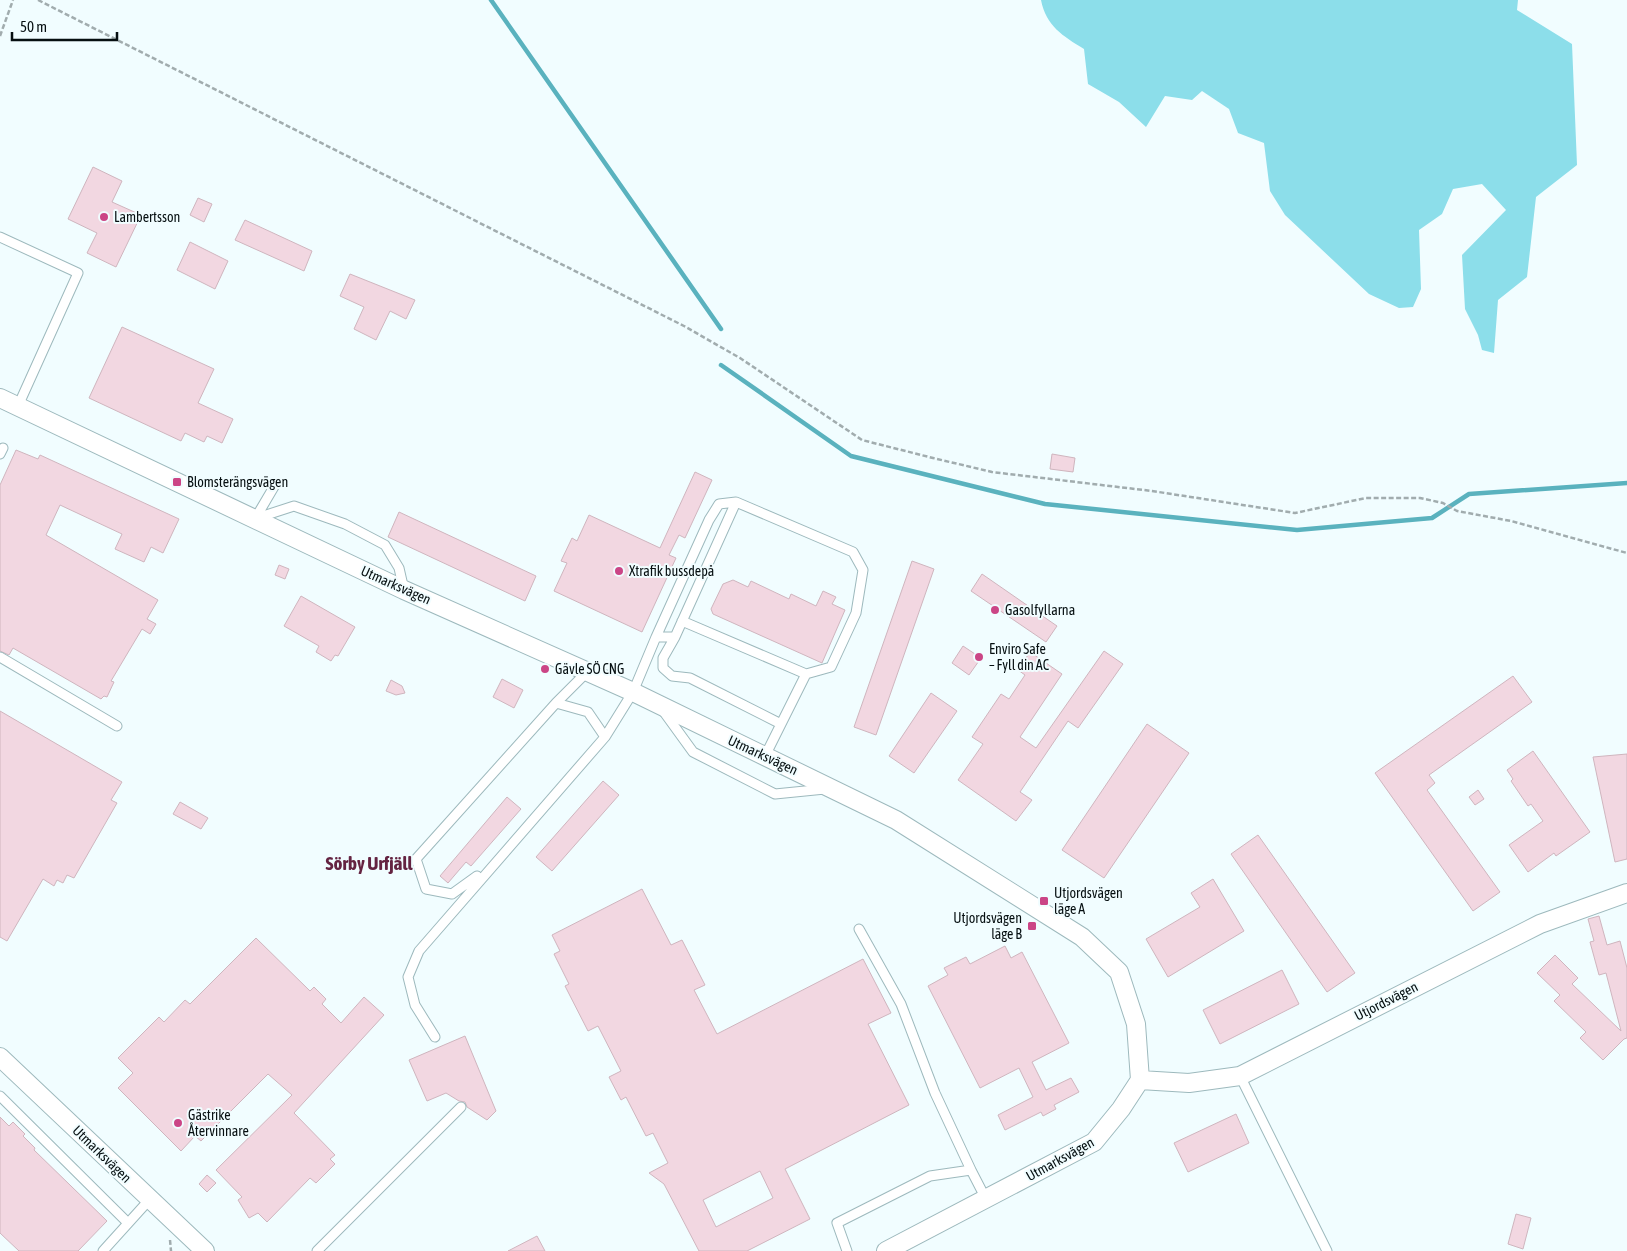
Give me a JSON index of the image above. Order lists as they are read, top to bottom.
{
  "streets": {
    "street": ["Utmarksvägen", "Utjordsvägen"]
  },
  "crossings": [
    ["Utmarksvägen", "Utjordsvägen"]
  ],
  "districts": ["Sörby Urfjäll"],
  "places": {
    "other": [
      "Lambertsson",
      "Xtrafik bussdepå",
      "Gasolfyllarna",
      "Enviro Safe – Fyll din AC",
      "Gävle SÖ CNG",
      "Gästrike Återvinnare"
    ],
    "transit": ["Blomsterängsvägen", "Utjordsvägen läge A", "Utjordsvägen läge B"]
  },
  "scale_bar": "50 m"
}
